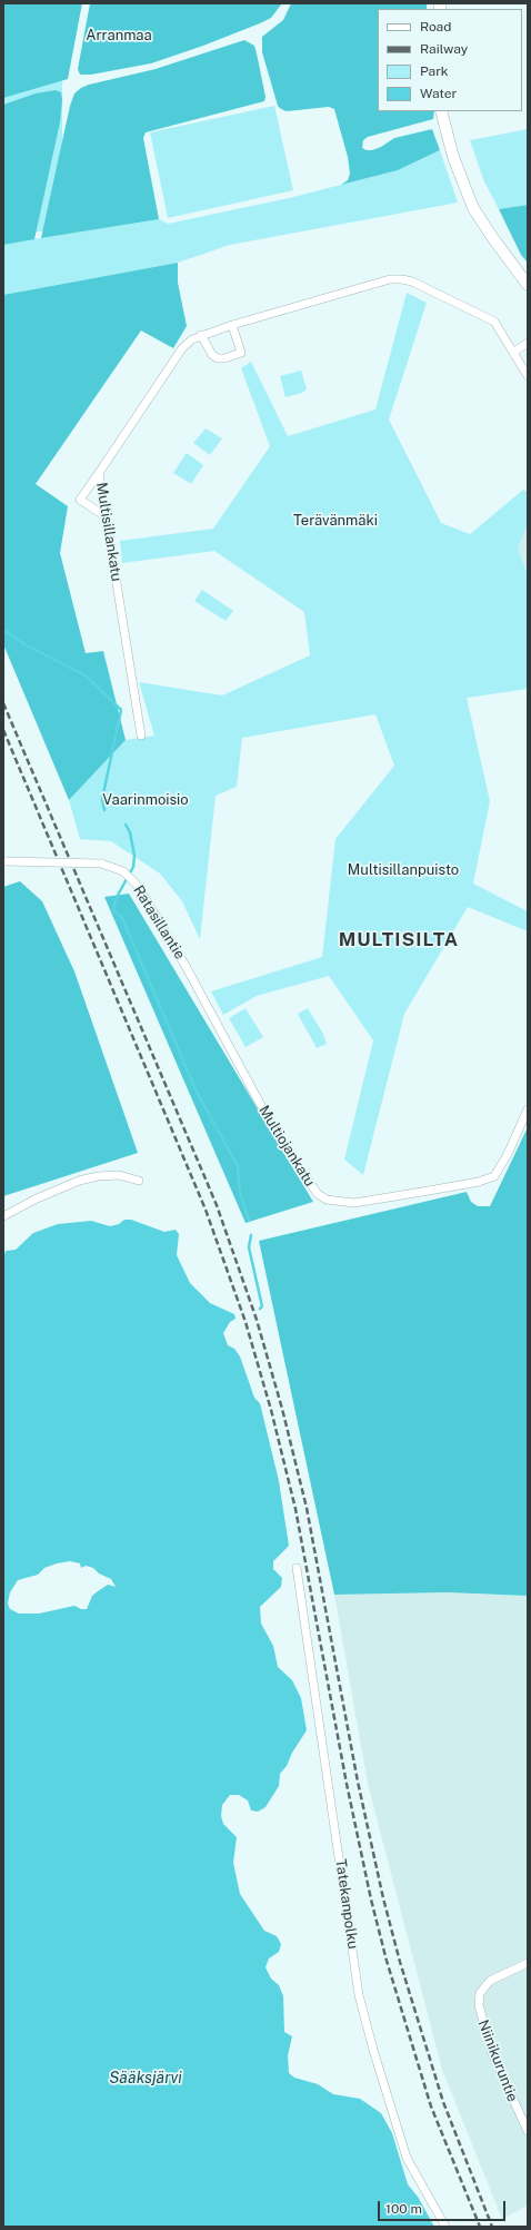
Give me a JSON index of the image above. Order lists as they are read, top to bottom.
{
  "streets": {
    "street": [
      "Multisillankatu",
      "Ratasillantie",
      "Multiojankatu",
      "Tatekanpolku",
      "Niinikuruntie"
    ]
  },
  "crossings": [
    ["Ratasillantie", "Multiojankatu"]
  ],
  "districts": ["MULTISILTA"],
  "water": ["Sääksjärvi"],
  "parks": [
    "Arranmaa",
    "Terävänmäki",
    "Vaarinmoisio",
    "Multisillanpuisto"
  ],
  "legend": [
    "Road",
    "Railway",
    "Park",
    "Water"
  ],
  "scale_bar": "100 m"
}
